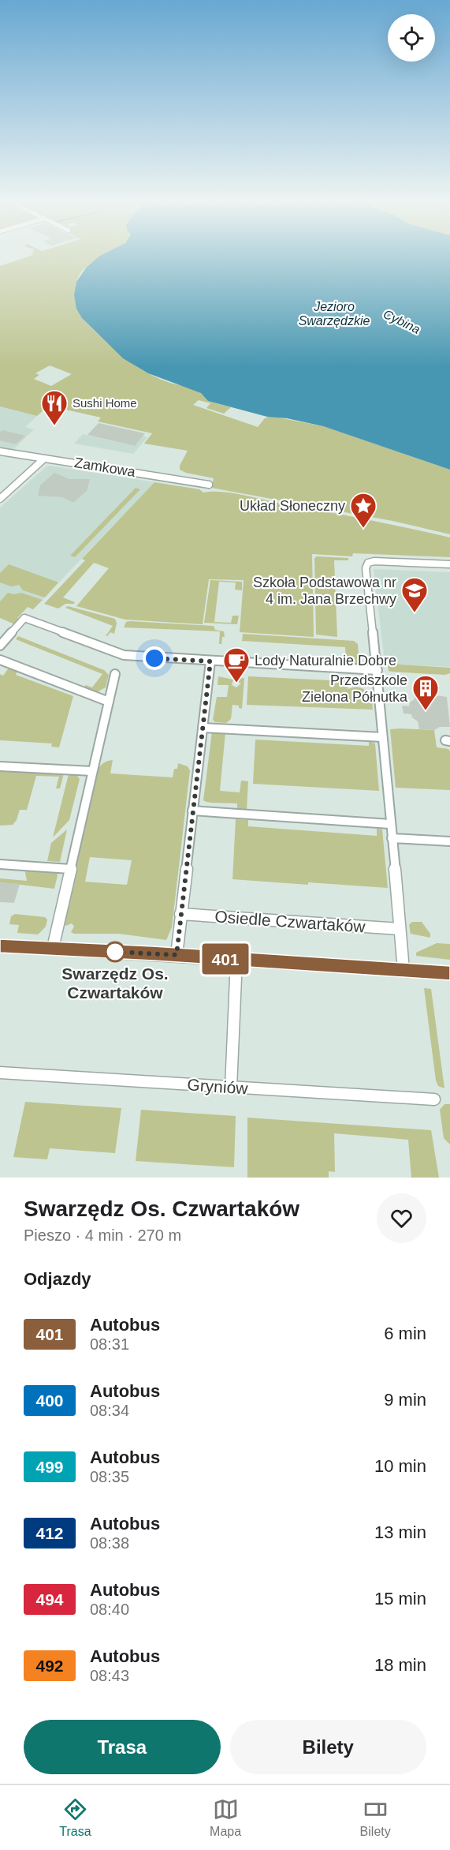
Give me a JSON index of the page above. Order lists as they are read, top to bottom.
{
  "streets": {
    "street": ["Zamkowa", "Osiedle Czwartaków", "Gryniów"]
  },
  "water": ["Jezioro Swarzędzkie", "Cybina"],
  "places": {
    "restaurant": ["Sushi Home"],
    "place": ["Układ Słoneczny"],
    "school or university": ["Szkoła Podstawowa nr 4 im. Jana Brzechwy"],
    "cafe": ["Lody Naturalnie Dobre"],
    "building": ["Przedszkole Zielona Półnutka"],
    "other": ["Swarzędz Os. Czwartaków"]
  },
  "lines": ["bus line 401"],
  "page": {
    "on_map": "401",
    "heading": [
      ["Swarzędz Os. Czwartaków", "Pieszo · 4 min · 270 m"],
      "Odjazdy"
    ],
    "list": [
      {
        "mark": "401",
        "name": "Autobus",
        "note": "08:31",
        "value": "6 min"
      },
      {
        "mark": "400",
        "name": "Autobus",
        "note": "08:34",
        "value": "9 min"
      },
      {
        "mark": "499",
        "name": "Autobus",
        "note": "08:35",
        "value": "10 min"
      },
      {
        "mark": "412",
        "name": "Autobus",
        "note": "08:38",
        "value": "13 min"
      },
      {
        "mark": "494",
        "name": "Autobus",
        "note": "08:40",
        "value": "15 min"
      },
      {
        "mark": "492",
        "name": "Autobus",
        "note": "08:43",
        "value": "18 min"
      }
    ],
    "buttons": ["Trasa", "Bilety"],
    "tabs": ["Trasa", "Mapa", "Bilety"]
  }
}
